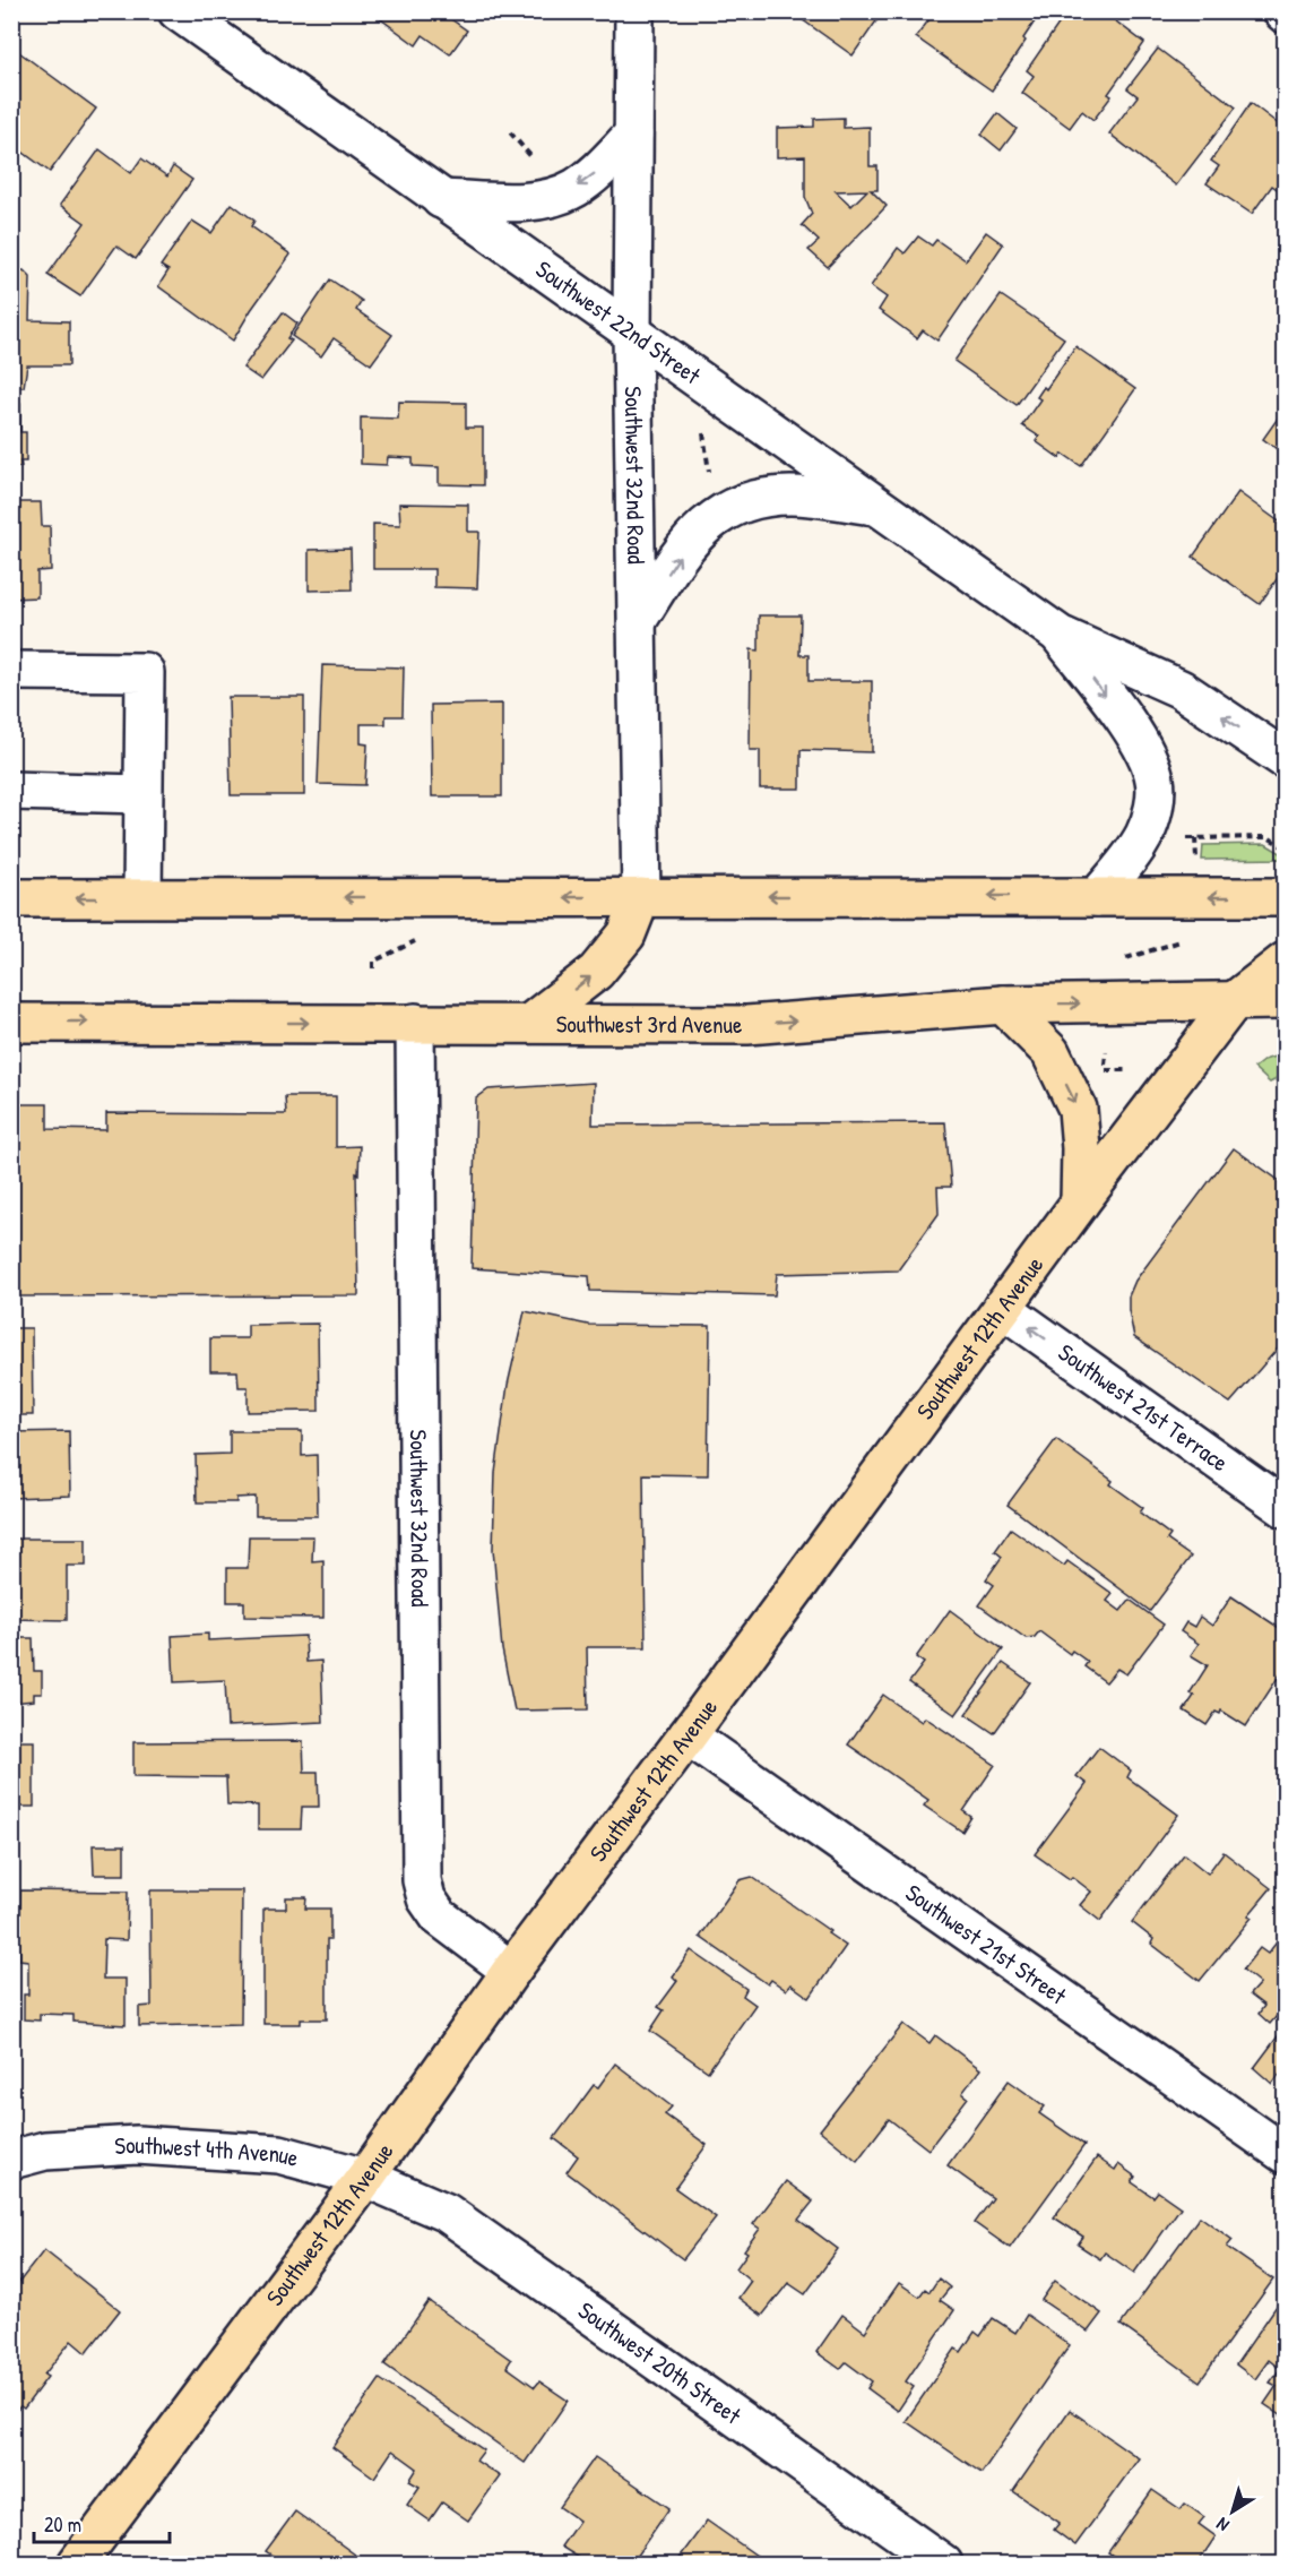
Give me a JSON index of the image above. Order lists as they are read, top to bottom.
{
  "streets": {
    "main road": ["Southwest 3rd Avenue", "Southwest 12th Avenue"],
    "street": [
      "Southwest 22nd Street",
      "Southwest 32nd Road",
      "Southwest 21st Terrace",
      "Southwest 21st Street",
      "Southwest 4th Avenue",
      "Southwest 20th Street"
    ]
  },
  "crossings": [
    ["Southwest 22nd Street", "Southwest 32nd Road"],
    ["Southwest 32nd Road", "Southwest 3rd Avenue"],
    ["Southwest 32nd Road", "Southwest 12th Avenue"],
    ["Southwest 3rd Avenue", "Southwest 12th Avenue"],
    ["Southwest 12th Avenue", "Southwest 21st Terrace"],
    ["Southwest 12th Avenue", "Southwest 21st Street"],
    ["Southwest 12th Avenue", "Southwest 4th Avenue"],
    ["Southwest 12th Avenue", "Southwest 20th Street"],
    ["Southwest 4th Avenue", "Southwest 20th Street"]
  ],
  "one_way": ["Southwest 21st Terrace"],
  "scale_bar": "20 m",
  "north": "bottom left"
}
